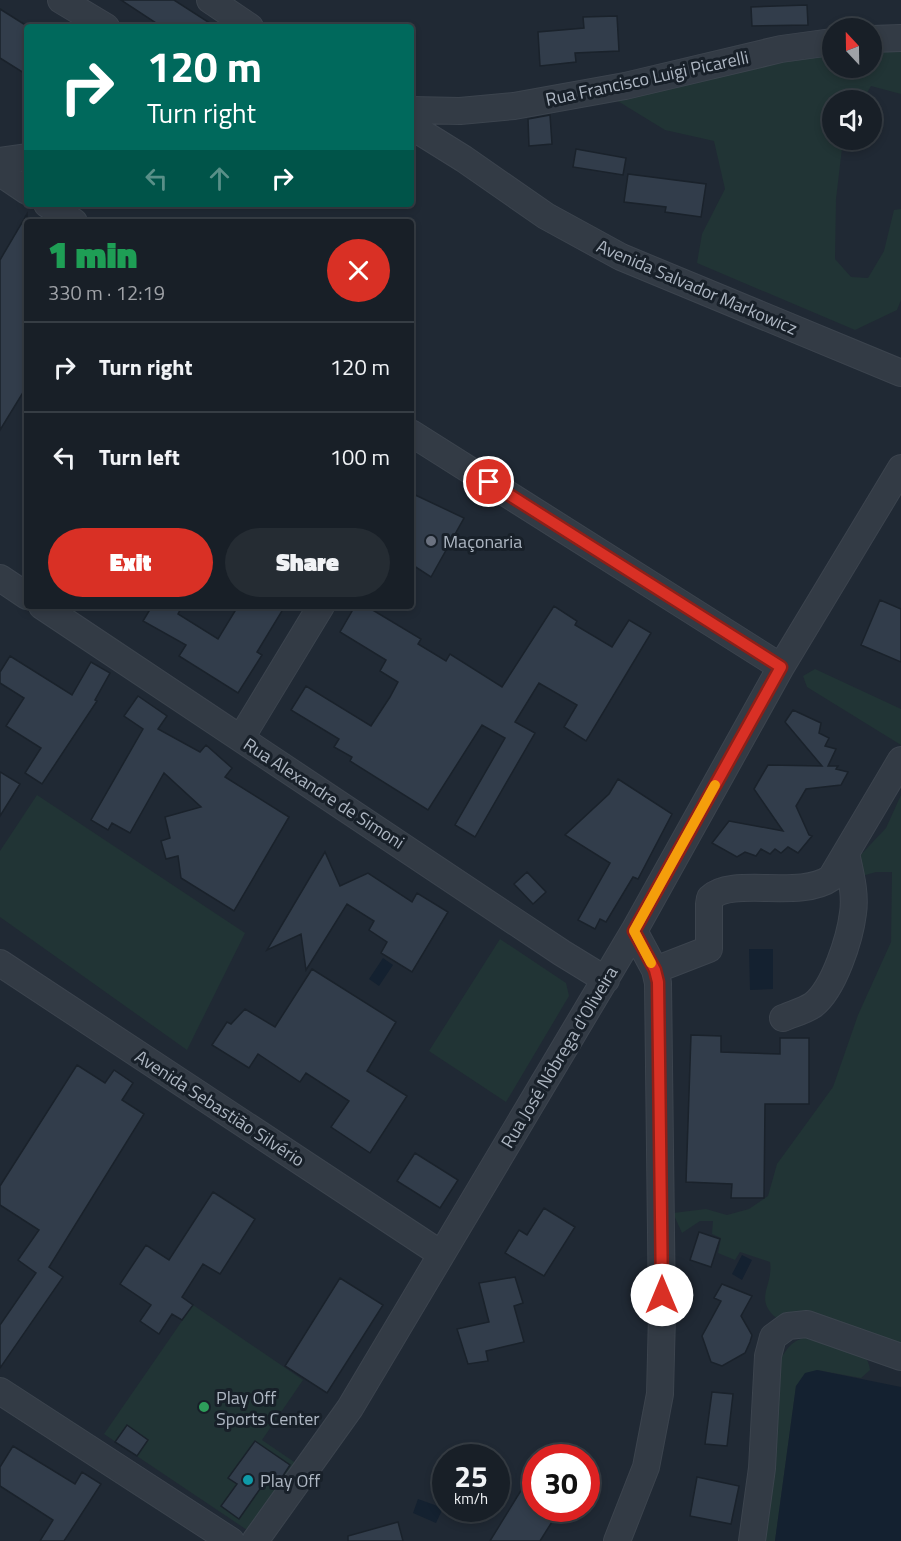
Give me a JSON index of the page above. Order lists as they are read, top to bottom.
{
  "streets": {
    "street": [
      "Rua Francisco Luigi Picarelli",
      "Avenida Salvador Markowicz",
      "Rua Alexandre de Simoni",
      "Rua José Nóbrega d'Oliveira",
      "Avenida Sebastião Silvério"
    ]
  },
  "crossings": [
    ["Rua Alexandre de Simoni", "Rua José Nóbrega d'Oliveira"],
    ["Rua José Nóbrega d'Oliveira", "Avenida Sebastião Silvério"]
  ],
  "places": ["Maçonaria", "Play Off Sports Center", "Play Off"],
  "north": "top",
  "page": {
    "turn": ["120 m", "Turn right"],
    "heading": ["1 min", "330 m · 12:19"],
    "list": [
      {
        "name": "Turn right",
        "value": "120 m"
      },
      {
        "name": "Turn left",
        "value": "100 m"
      }
    ],
    "buttons": ["Exit", "Share"],
    "speed": "25 km/h",
    "limit": "30"
  }
}
